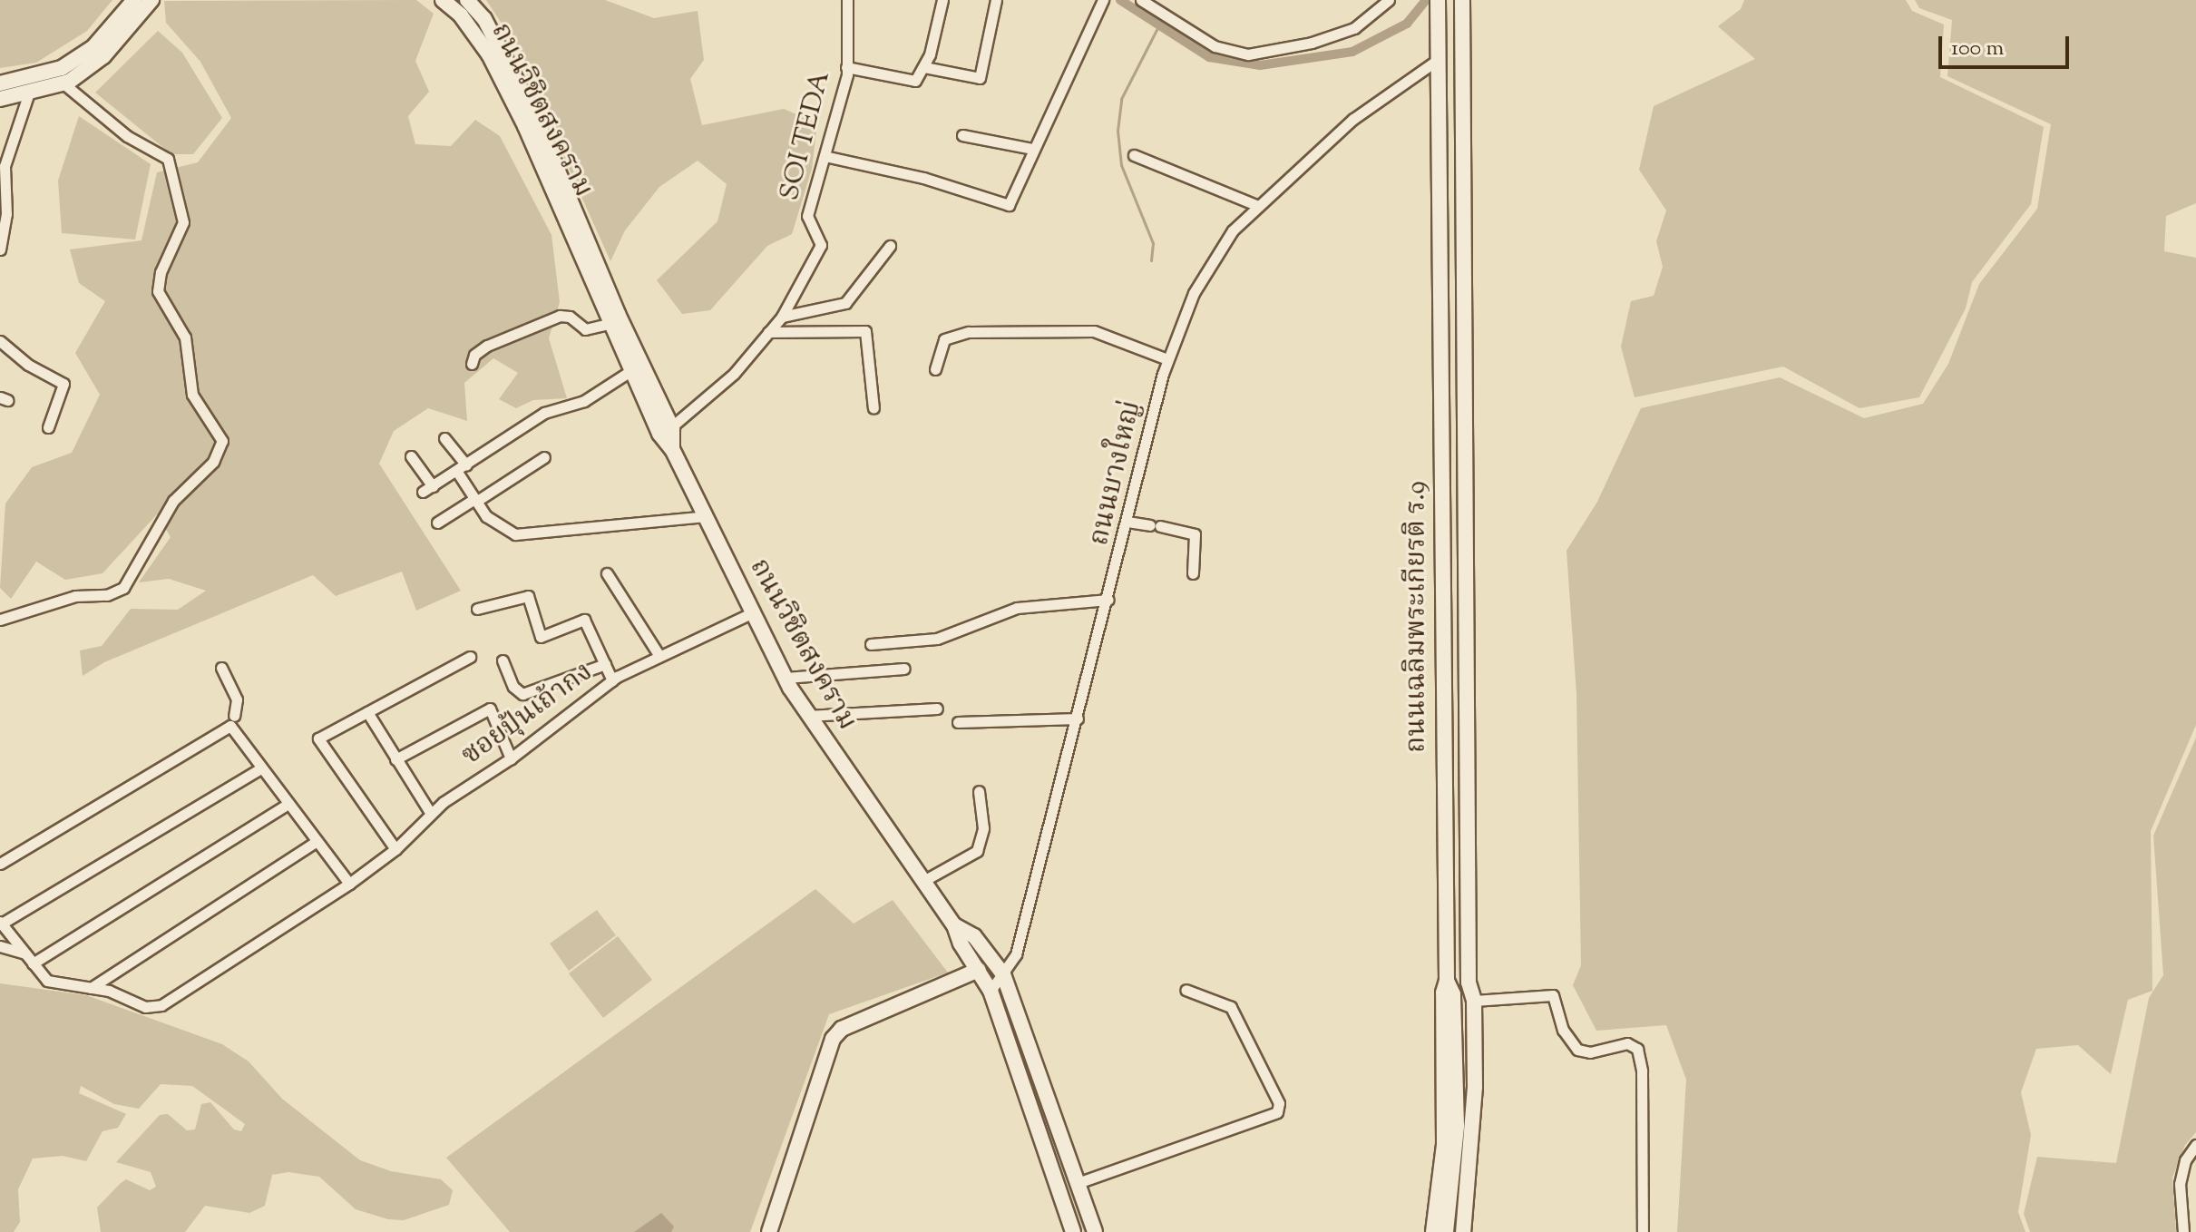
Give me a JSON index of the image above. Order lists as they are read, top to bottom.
{
  "streets": {
    "main road": ["ถนนวิชิตสงคราม", "ถนนเฉลิมพระเกียรติ ร.9"],
    "street": ["SOI TEDA", "ถนนบางใหญ่", "ซอยปุ้นเถ้ากง"]
  },
  "crossings": [
    ["ถนนวิชิตสงคราม", "SOI TEDA"],
    ["ถนนวิชิตสงคราม", "ถนนบางใหญ่"],
    ["ถนนวิชิตสงคราม", "ซอยปุ้นเถ้ากง"],
    ["ถนนบางใหญ่", "ถนนเฉลิมพระเกียรติ ร.9"]
  ],
  "scale_bar": "100 m"
}
